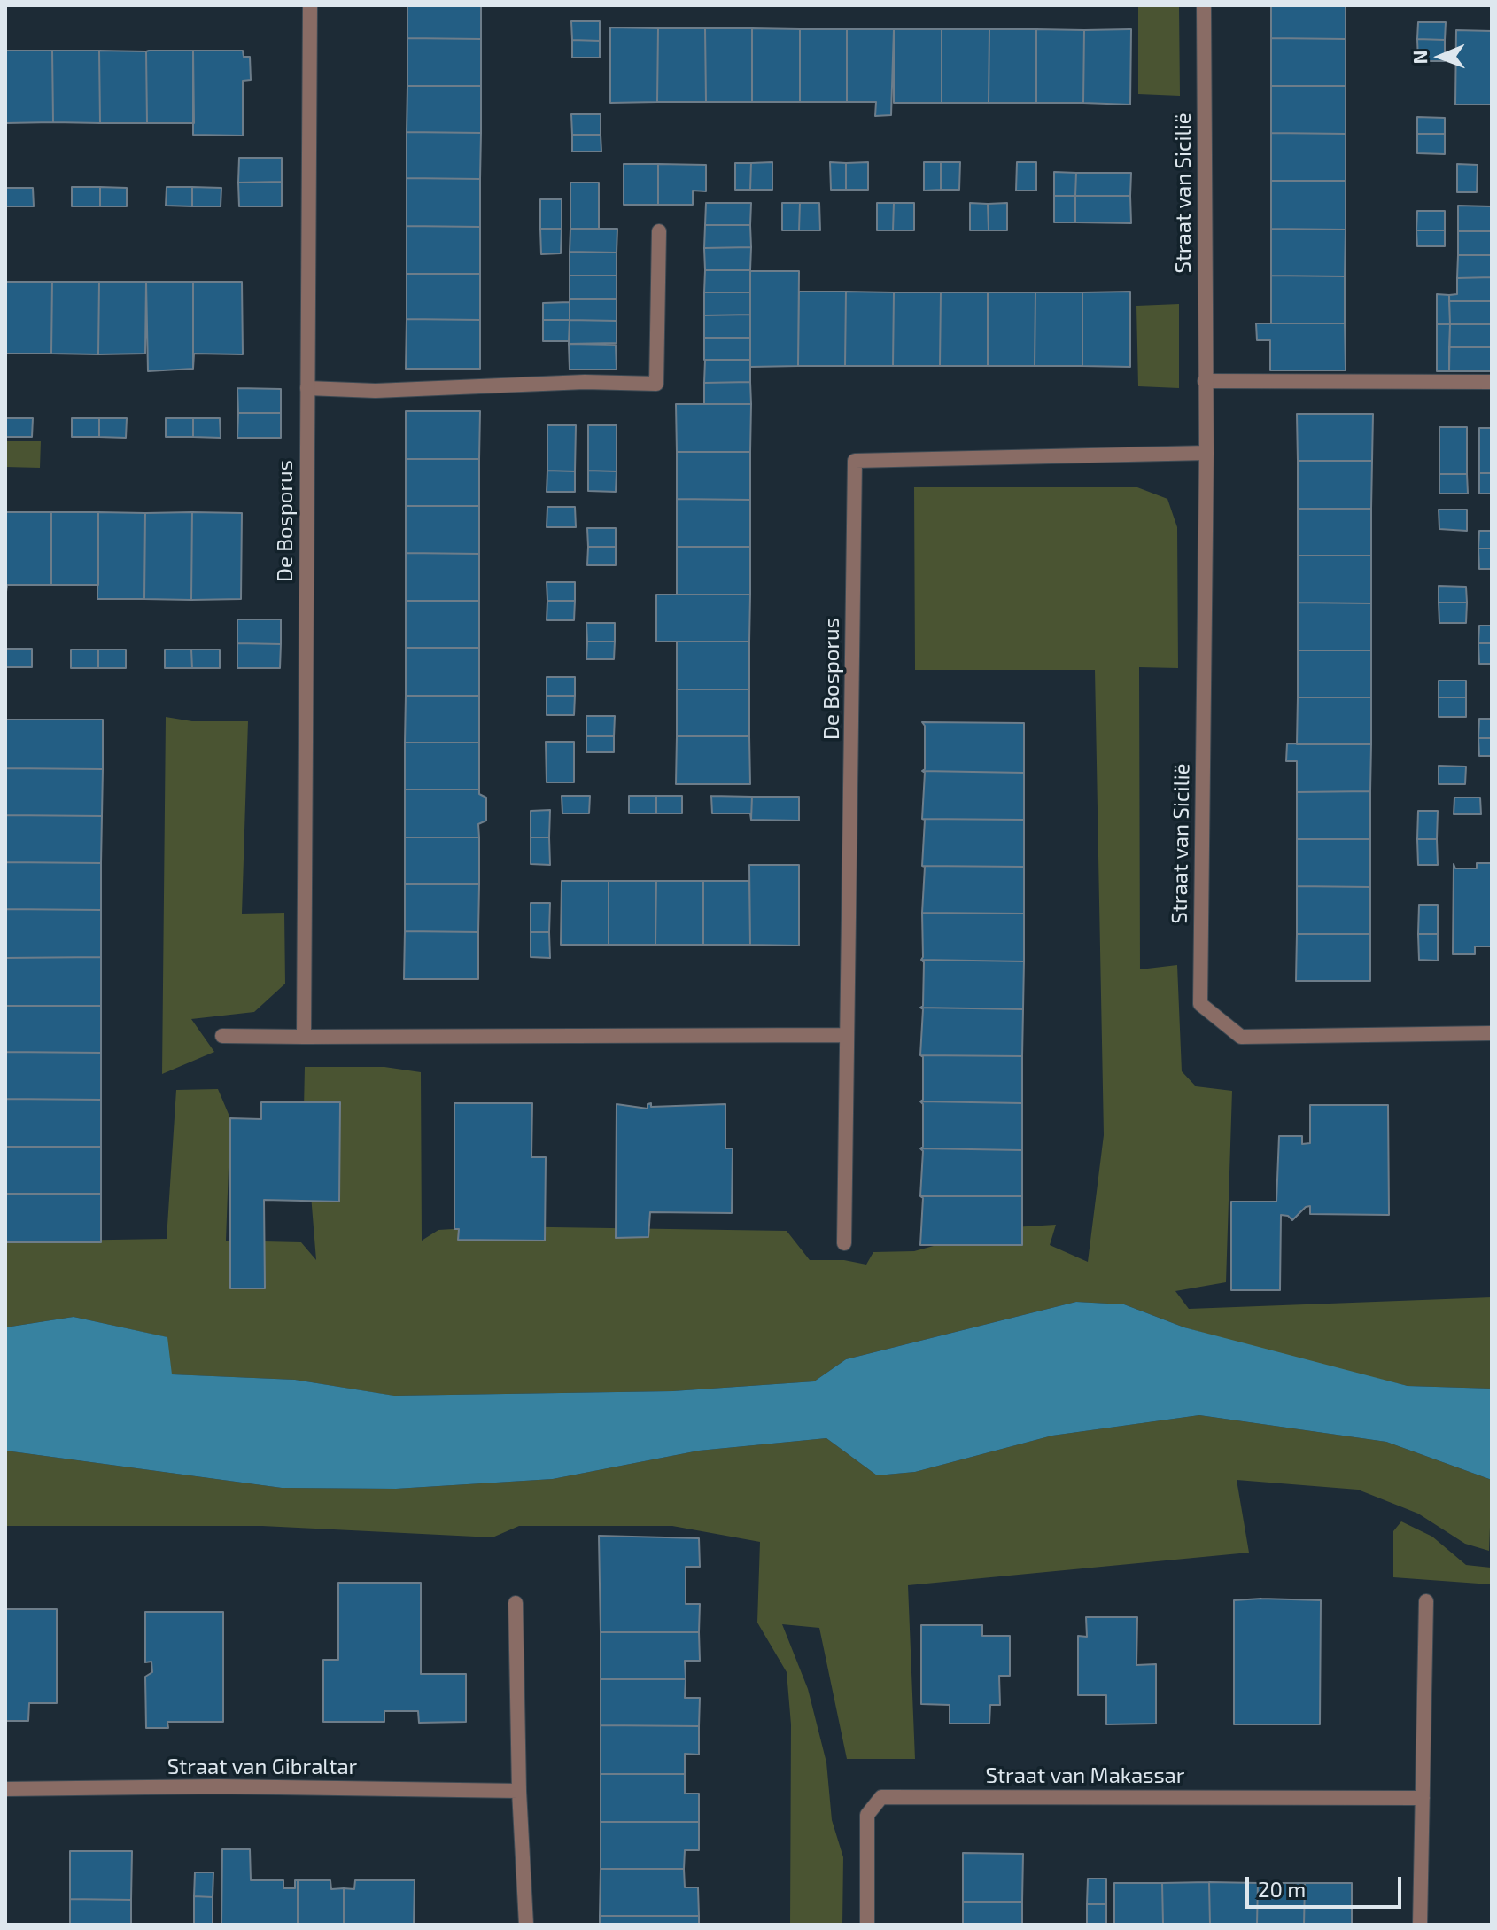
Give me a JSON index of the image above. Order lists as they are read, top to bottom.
{
  "streets": {
    "street": [
      "Straat van Sicilië",
      "De Bosporus",
      "Straat van Gibraltar",
      "Straat van Makassar"
    ]
  },
  "crossings": [
    ["Straat van Sicilië", "De Bosporus"]
  ],
  "scale_bar": "20 m",
  "north": "left"
}
